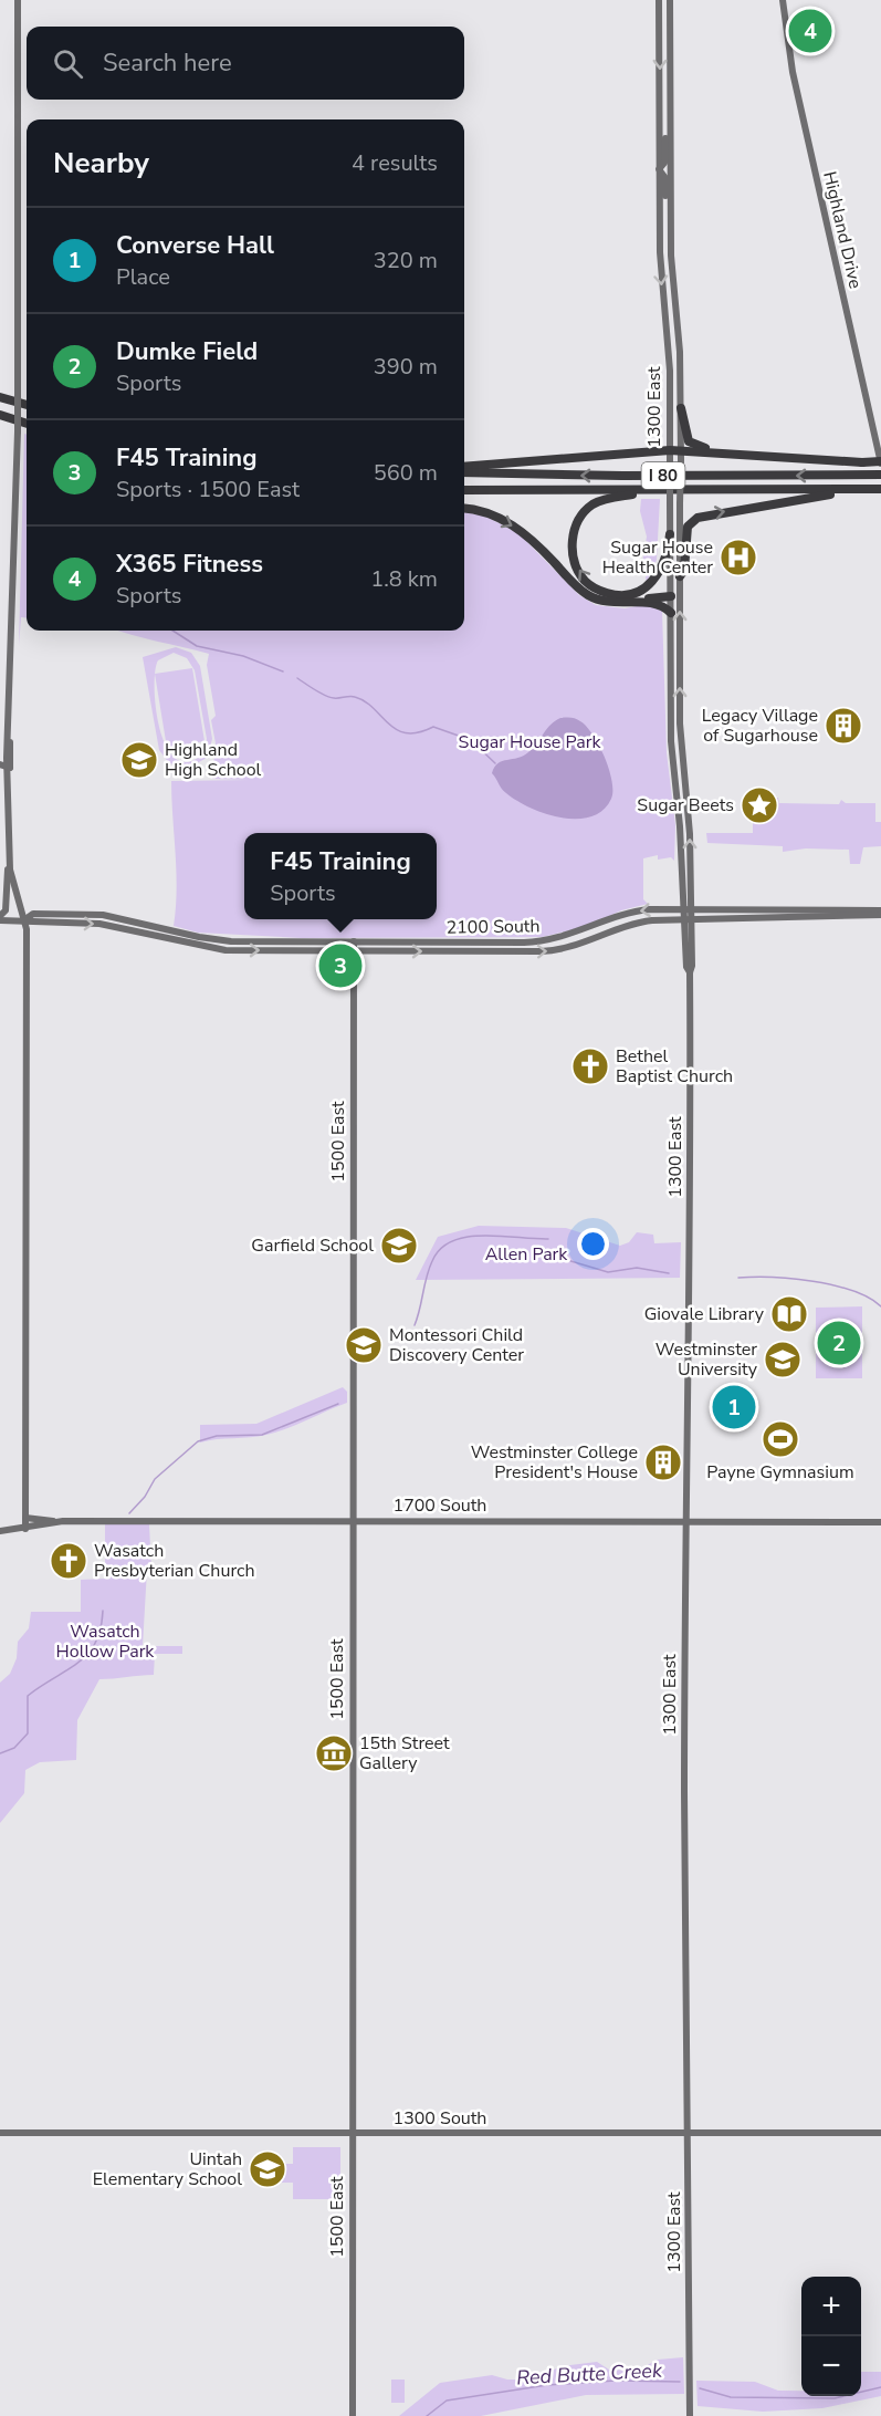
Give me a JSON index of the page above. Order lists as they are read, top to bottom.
{
  "streets": {
    "highway": ["I 80"],
    "street": [
      "Highland Drive",
      "1300 East",
      "2100 South",
      "1500 East",
      "1700 South",
      "1300 South"
    ]
  },
  "crossings": [
    ["1300 East", "2100 South"],
    ["1300 East", "1700 South"],
    ["1300 East", "1300 South"],
    ["2100 South", "1500 East"],
    ["1500 East", "1700 South"],
    ["1500 East", "1300 South"]
  ],
  "water": ["Red Butte Creek"],
  "parks": ["Sugar House Park", "Allen Park", "Wasatch Hollow Park"],
  "places": {
    "hospital": ["Sugar House Health Center"],
    "building": ["Legacy Village of Sugarhouse", "Westminster College President's House"],
    "school or university": [
      "Highland High School",
      "Garfield School",
      "Montessori Child Discovery Center",
      "Westminster University",
      "Uintah Elementary School"
    ],
    "place": ["Sugar Beets"],
    "church": ["Bethel Baptist Church", "Wasatch Presbyterian Church"],
    "library": ["Giovale Library"],
    "sports": ["Payne Gymnasium"],
    "museum": ["15th Street Gallery"]
  },
  "page": {
    "pins": [
      "4",
      "3",
      "2",
      "1"
    ],
    "search": "Search here",
    "heading": ["Nearby", "4 results"],
    "list": [
      {
        "mark": "1",
        "name": "Converse Hall",
        "note": "Place",
        "value": "320 m"
      },
      {
        "mark": "2",
        "name": "Dumke Field",
        "note": "Sports",
        "value": "390 m"
      },
      {
        "mark": "3",
        "name": "F45 Training",
        "note": "Sports · 1500 East",
        "value": "560 m"
      },
      {
        "mark": "4",
        "name": "X365 Fitness",
        "note": "Sports",
        "value": "1.8 km"
      }
    ],
    "popup": ["F45 Training", "Sports"],
    "map_buttons": ["+", "−"]
  }
}
